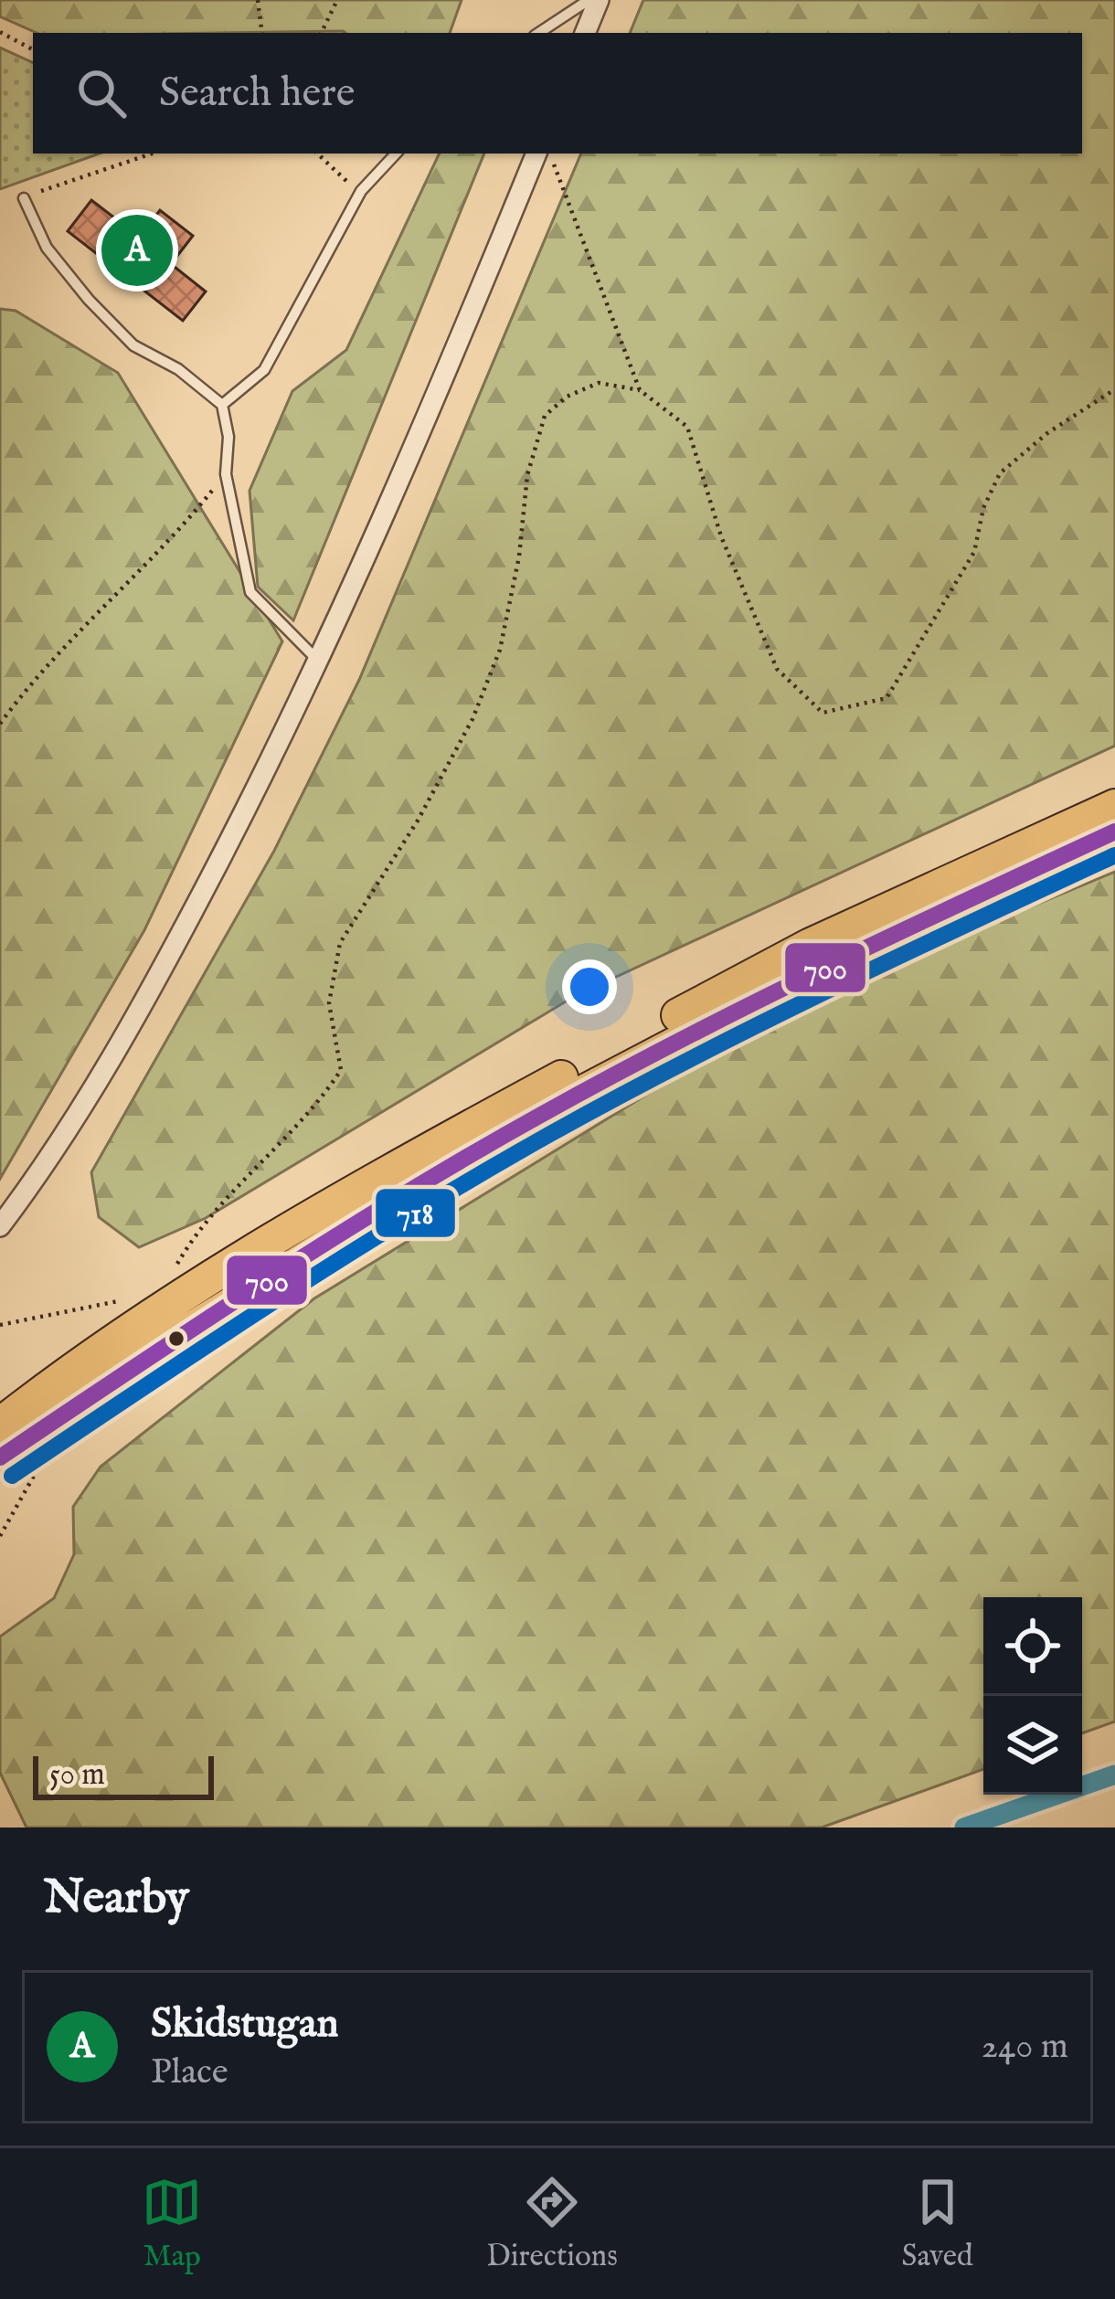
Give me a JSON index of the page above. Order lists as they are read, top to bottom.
{
  "lines": ["transit line 700", "transit line 718"],
  "scale_bar": "50 m",
  "page": {
    "search": "Search here",
    "pins": "A",
    "scale": "50 m",
    "heading": "Nearby",
    "list": [
      {
        "mark": "A",
        "name": "Skidstugan",
        "note": "Place",
        "value": "240 m"
      }
    ],
    "nav": ["Map", "Directions", "Saved"]
  }
}
